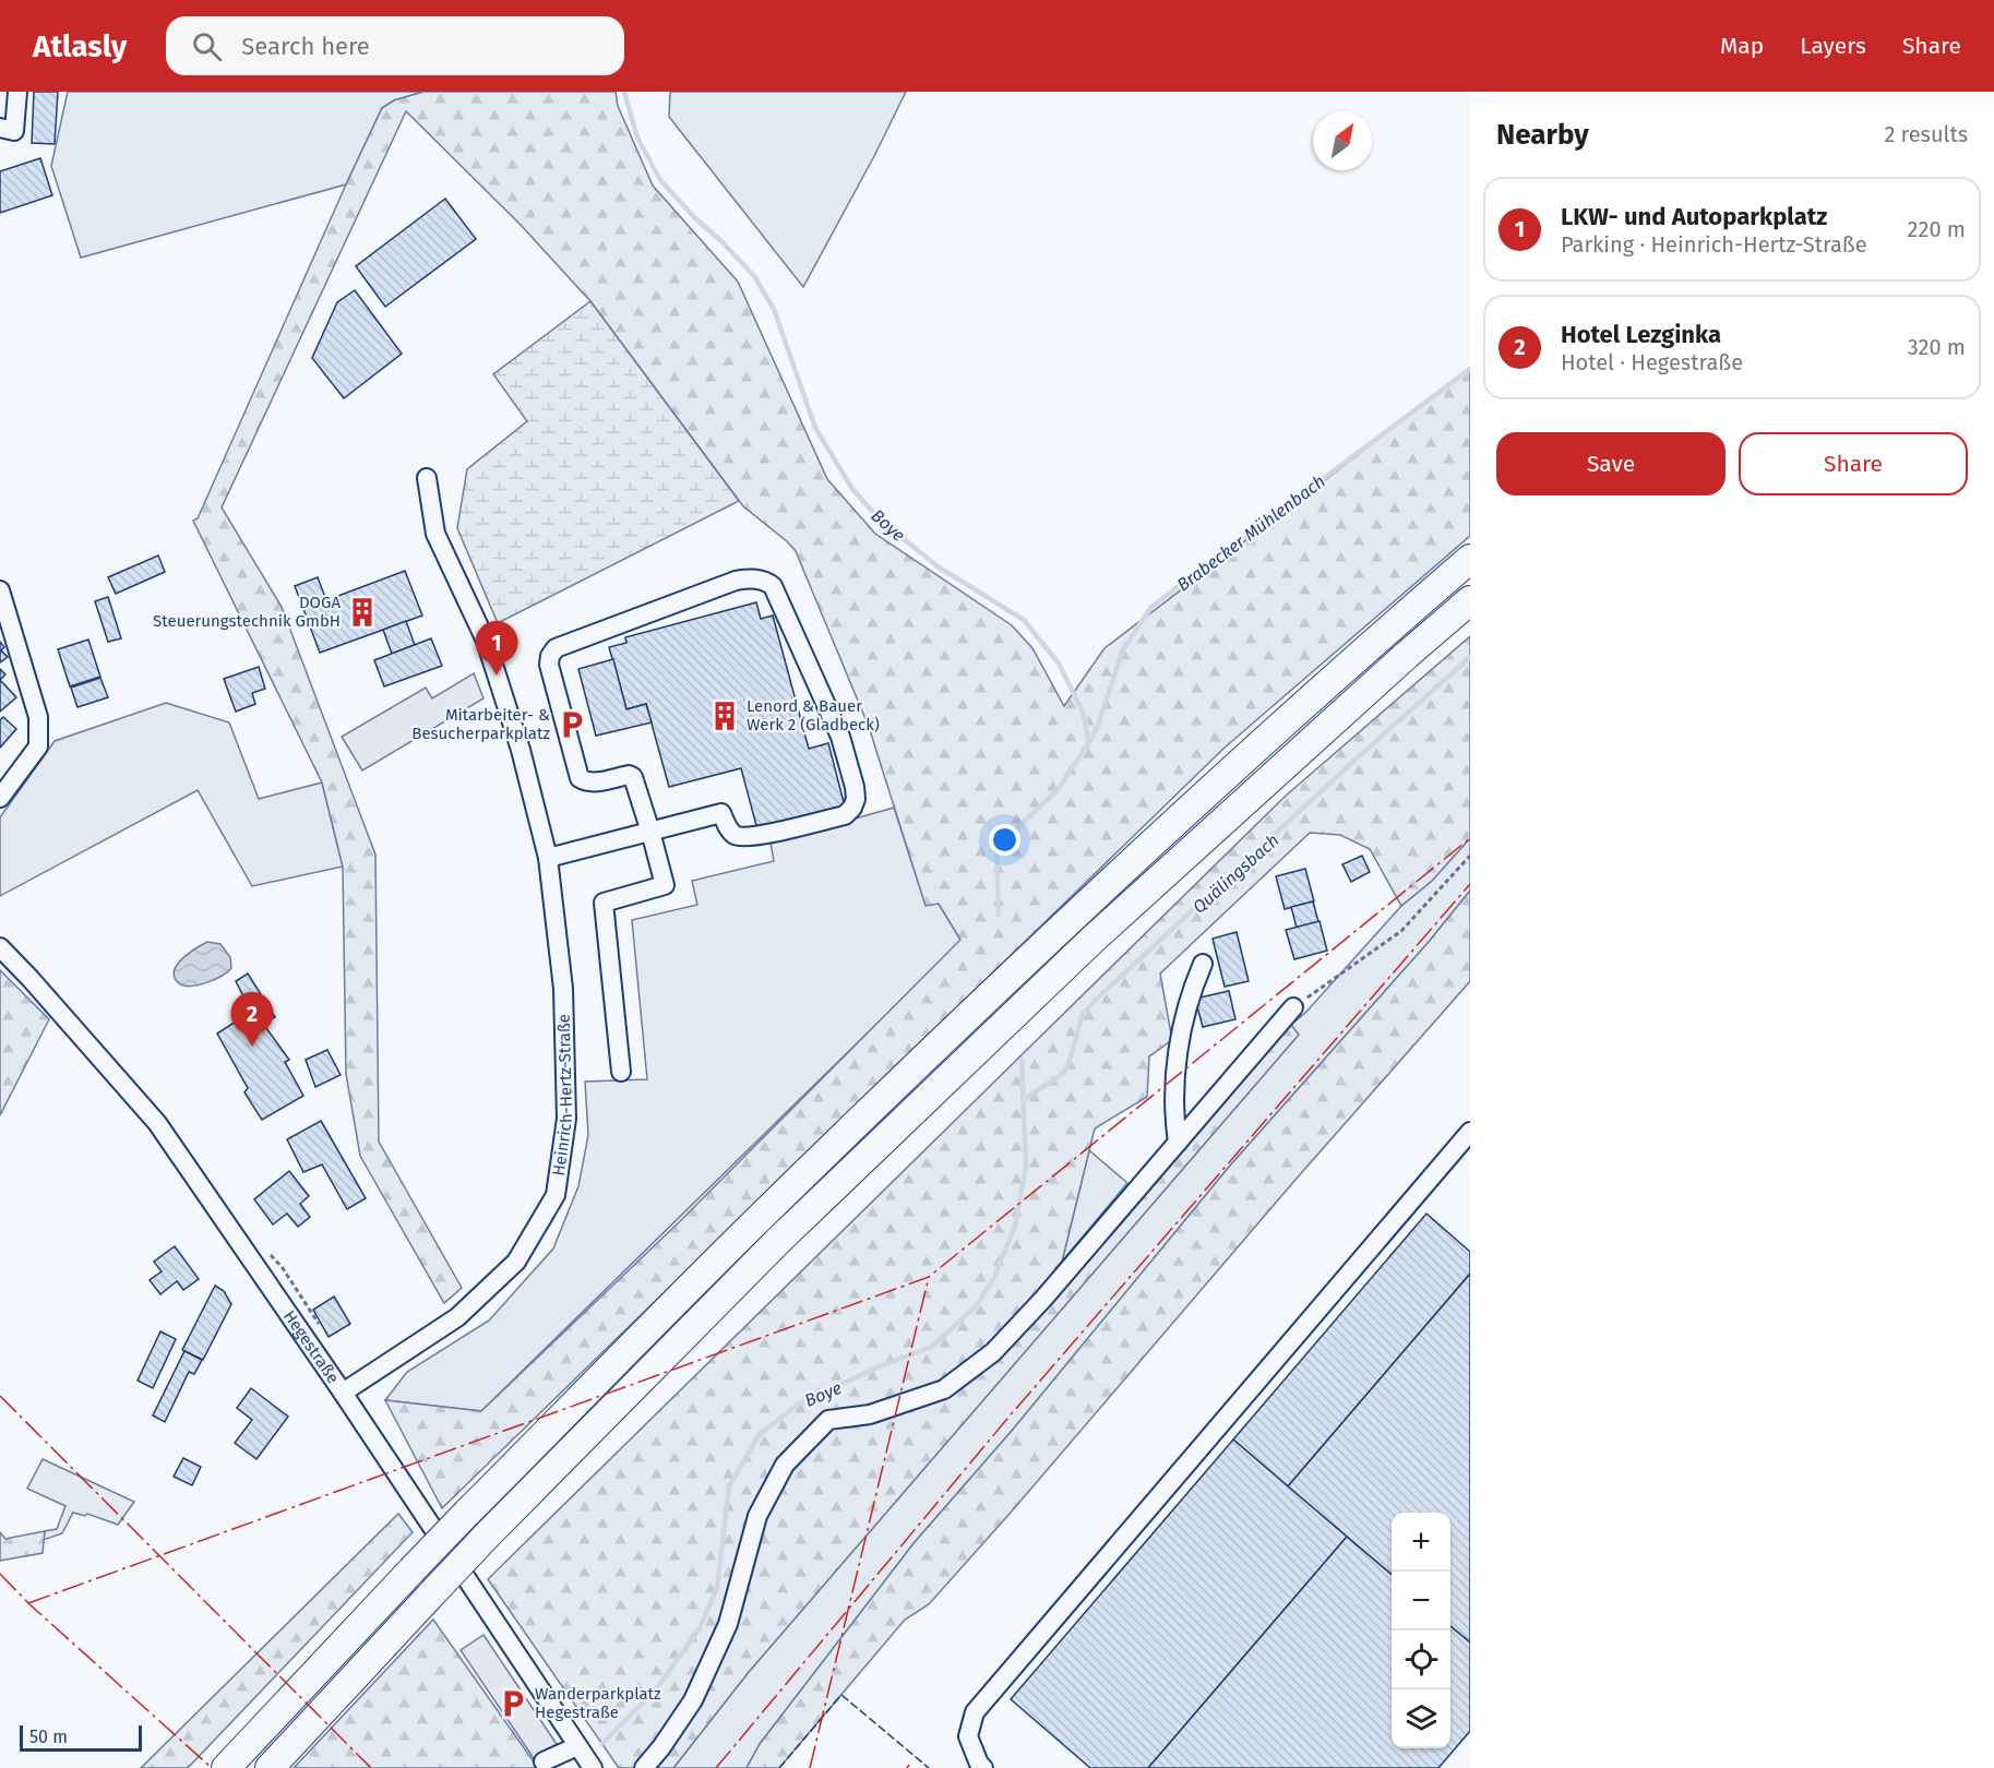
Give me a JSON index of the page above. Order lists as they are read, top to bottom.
{
  "streets": {
    "street": ["Heinrich-Hertz-Straße", "Hegestraße"]
  },
  "crossings": [
    ["Heinrich-Hertz-Straße", "Hegestraße"]
  ],
  "water": ["Boye", "Brabecker Mühlenbach", "Quälingsbach"],
  "places": {
    "building": ["DOGA Steuerungstechnik GmbH", "Lenord & Bauer Werk 2 (Gladbeck)"],
    "parking": ["Mitarbeiter- & Besucherparkplatz", "Wanderparkplatz Hegestraße"]
  },
  "scale_bar": "50 m",
  "north": "top right",
  "page": {
    "header": "Atlasly",
    "search": "Search here",
    "nav": ["Map", "Layers", "Share"],
    "heading": ["Nearby", "2 results"],
    "list": [
      {
        "mark": "1",
        "name": "LKW- und Autoparkplatz",
        "note": "Parking · Heinrich-Hertz-Straße",
        "value": "220 m"
      },
      {
        "mark": "2",
        "name": "Hotel Lezginka",
        "note": "Hotel · Hegestraße",
        "value": "320 m"
      }
    ],
    "buttons": ["Save", "Share"],
    "pins": ["1", "2"],
    "map_buttons": ["+", "−"],
    "scale": "50 m"
  }
}
